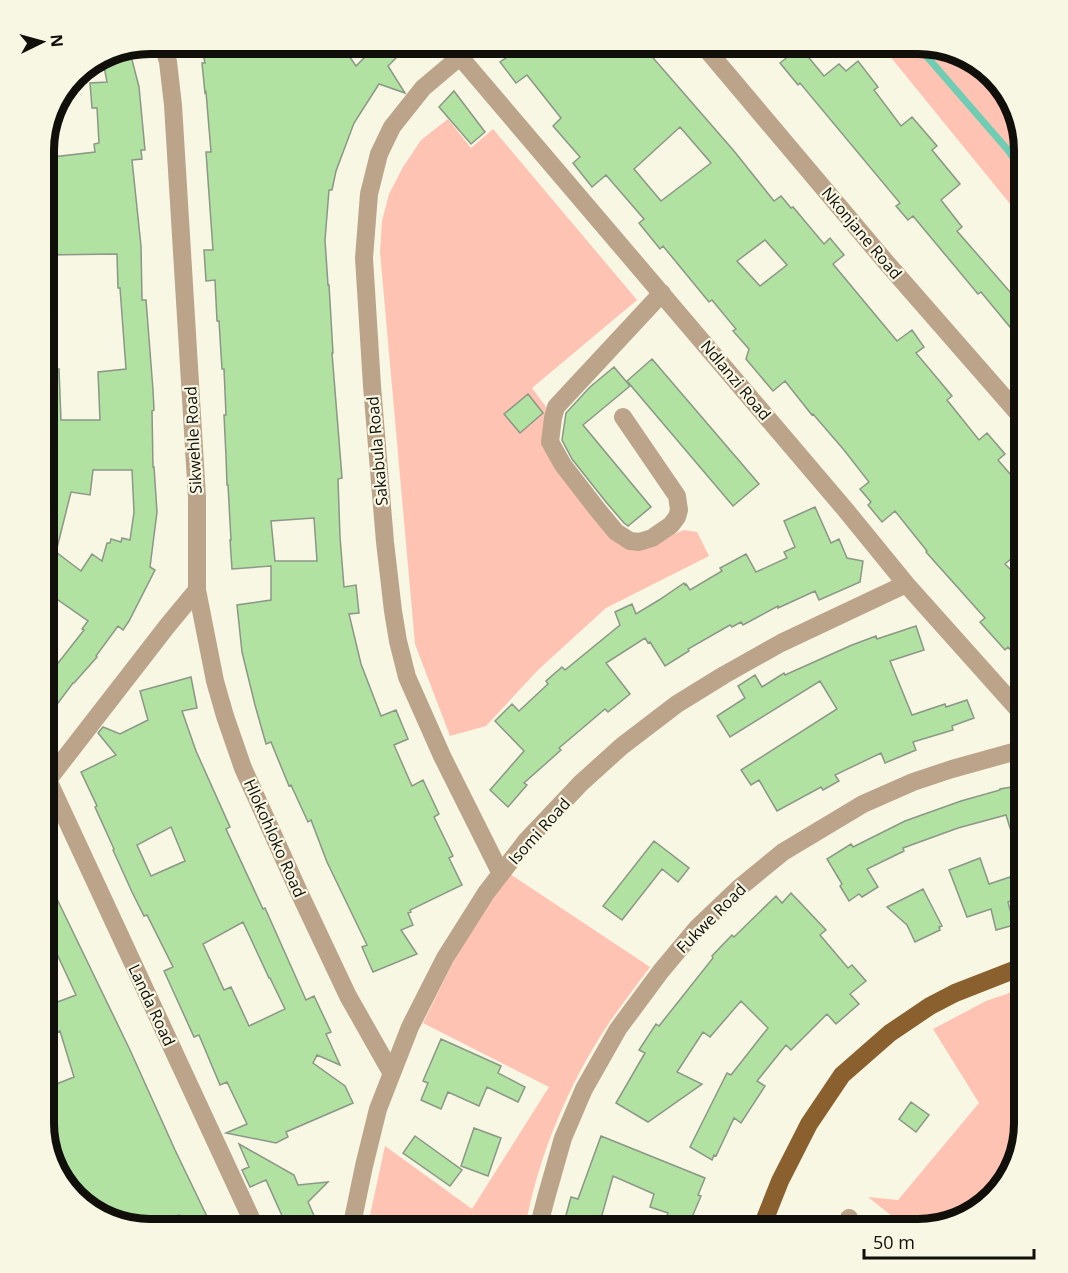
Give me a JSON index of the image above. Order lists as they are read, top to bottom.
{
  "streets": {
    "street": [
      "Nkonjane Road",
      "Ndlanzi Road",
      "Sikwehle Road",
      "Sakabula Road",
      "Isomi Road",
      "Hlokohloko Road",
      "Fukwe Road",
      "Landa Road"
    ]
  },
  "crossings": [
    ["Ndlanzi Road", "Isomi Road"],
    ["Sikwehle Road", "Hlokohloko Road"],
    ["Sakabula Road", "Isomi Road"],
    ["Isomi Road", "Hlokohloko Road"]
  ],
  "scale_bar": "50 m",
  "north": "right"
}
